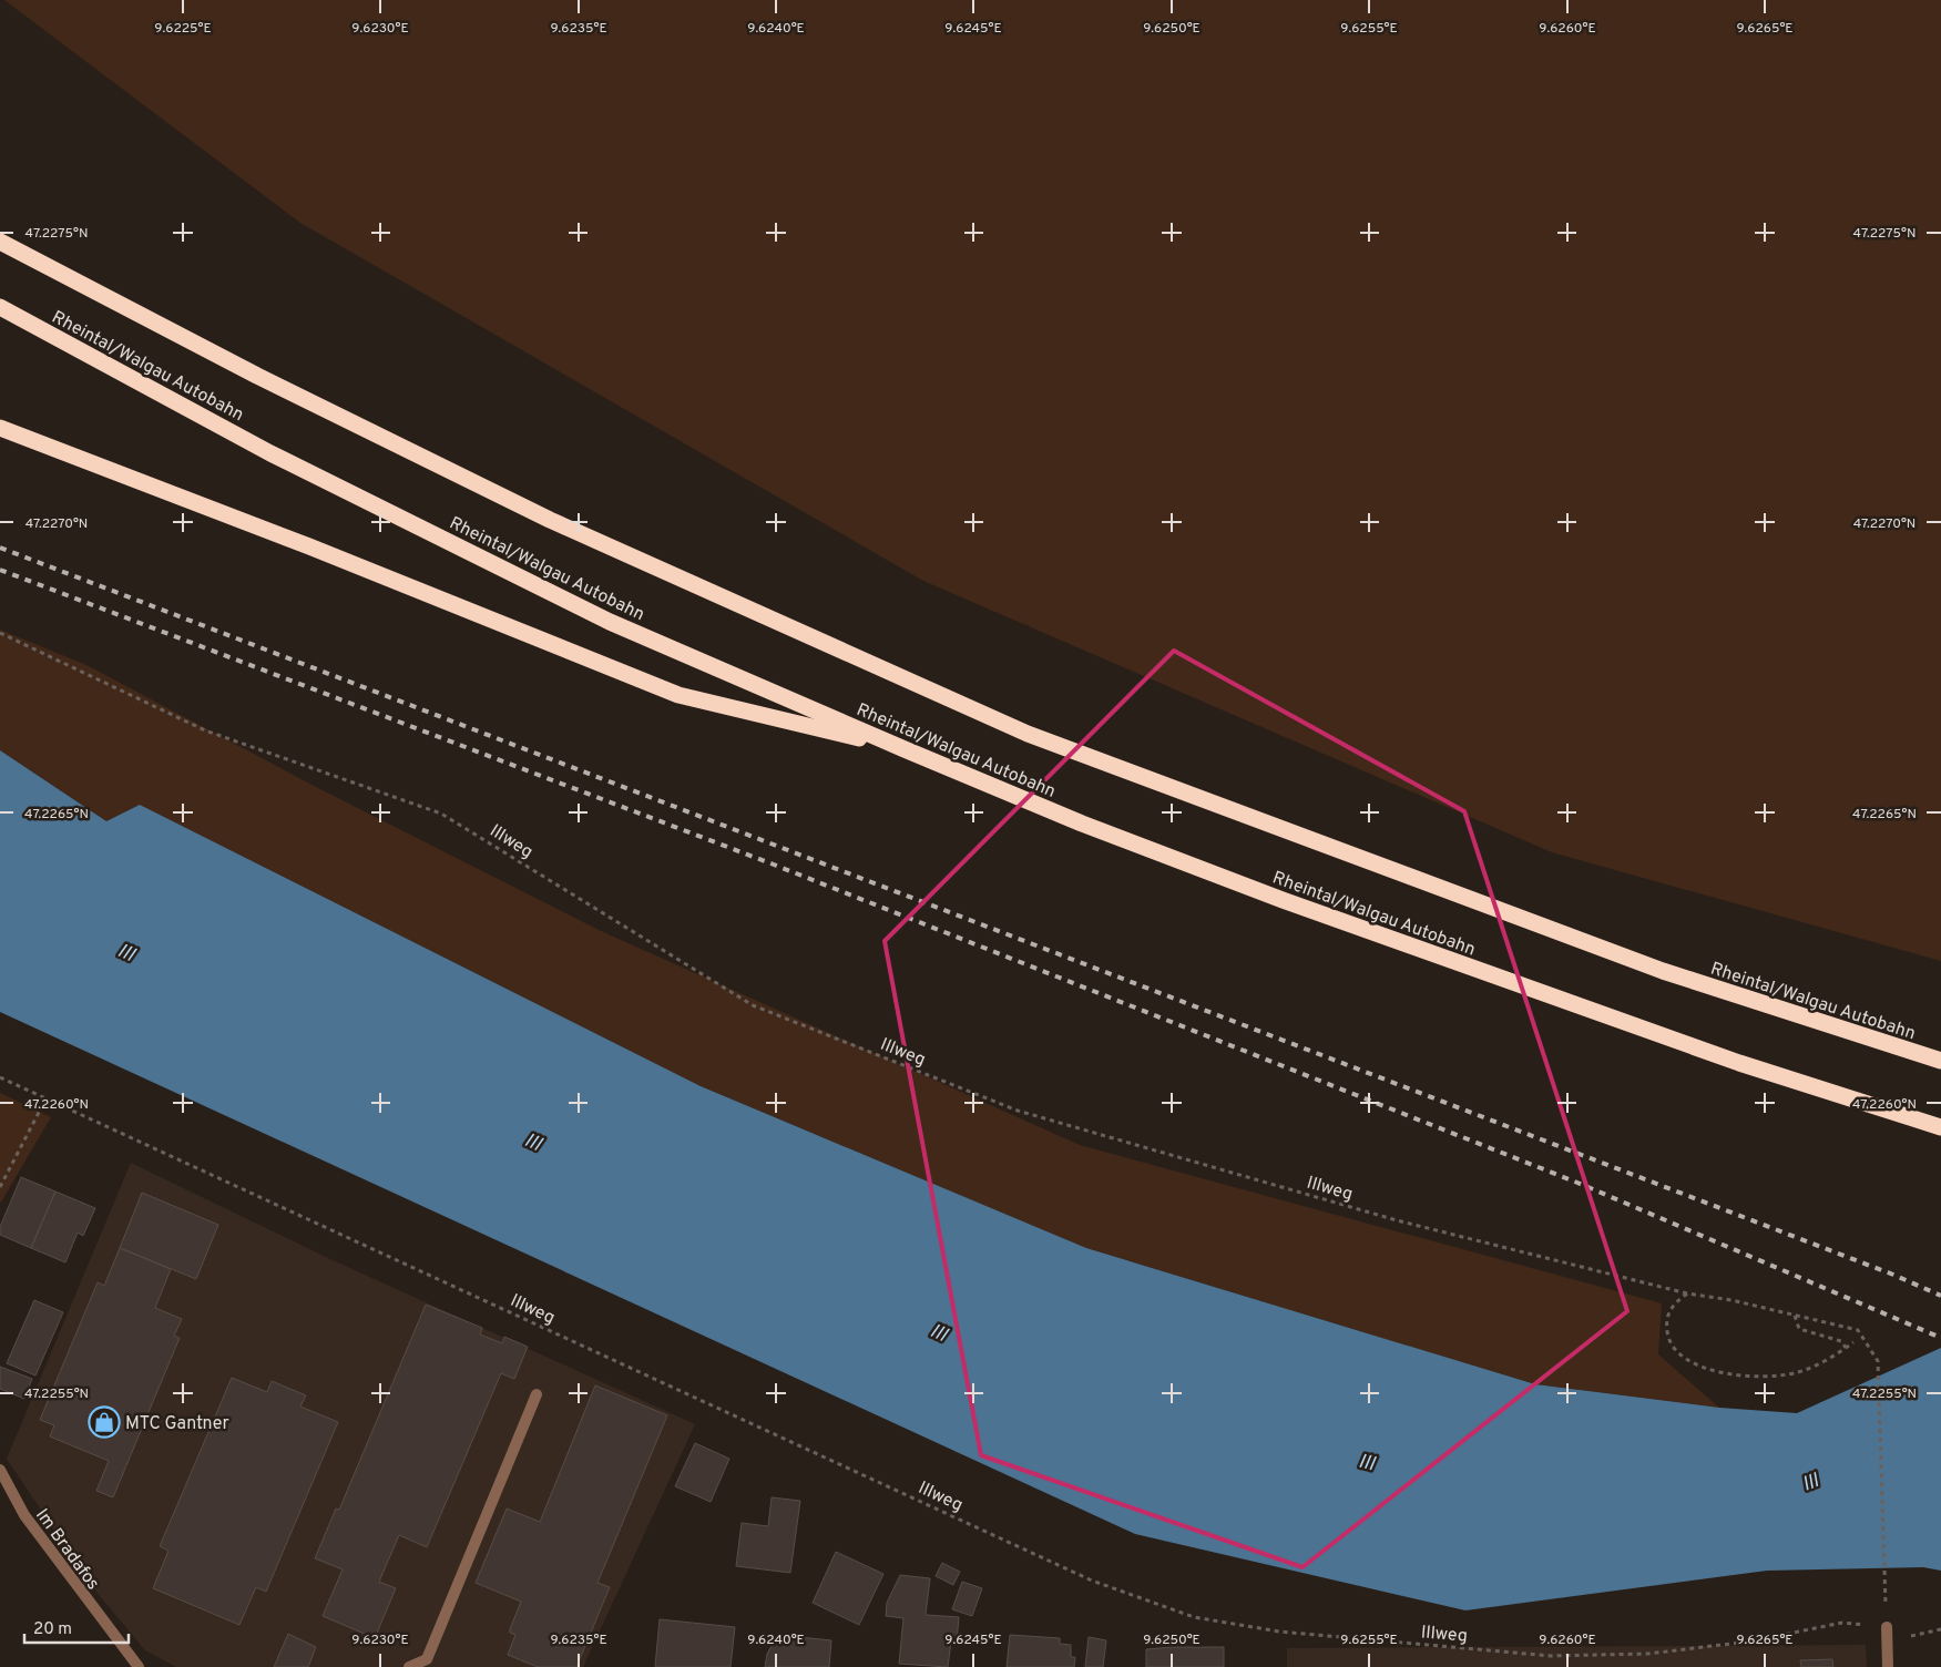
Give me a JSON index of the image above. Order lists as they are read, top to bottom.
{
  "streets": {
    "highway": ["Rheintal/Walgau Autobahn"],
    "street": ["Im Bradafos"],
    "path": ["Illweg"]
  },
  "water": ["Ill"],
  "places": {
    "shop": ["MTC Gantner"]
  },
  "scale_bar": "20 m",
  "coordinates": [
    "9.6225°E",
    "9.6230°E",
    "9.6235°E",
    "9.6240°E",
    "9.6245°E",
    "9.6250°E",
    "9.6255°E",
    "9.6260°E",
    "9.6265°E",
    "47.2275°N",
    "47.2270°N",
    "47.2265°N",
    "47.2260°N",
    "47.2255°N"
  ]
}
